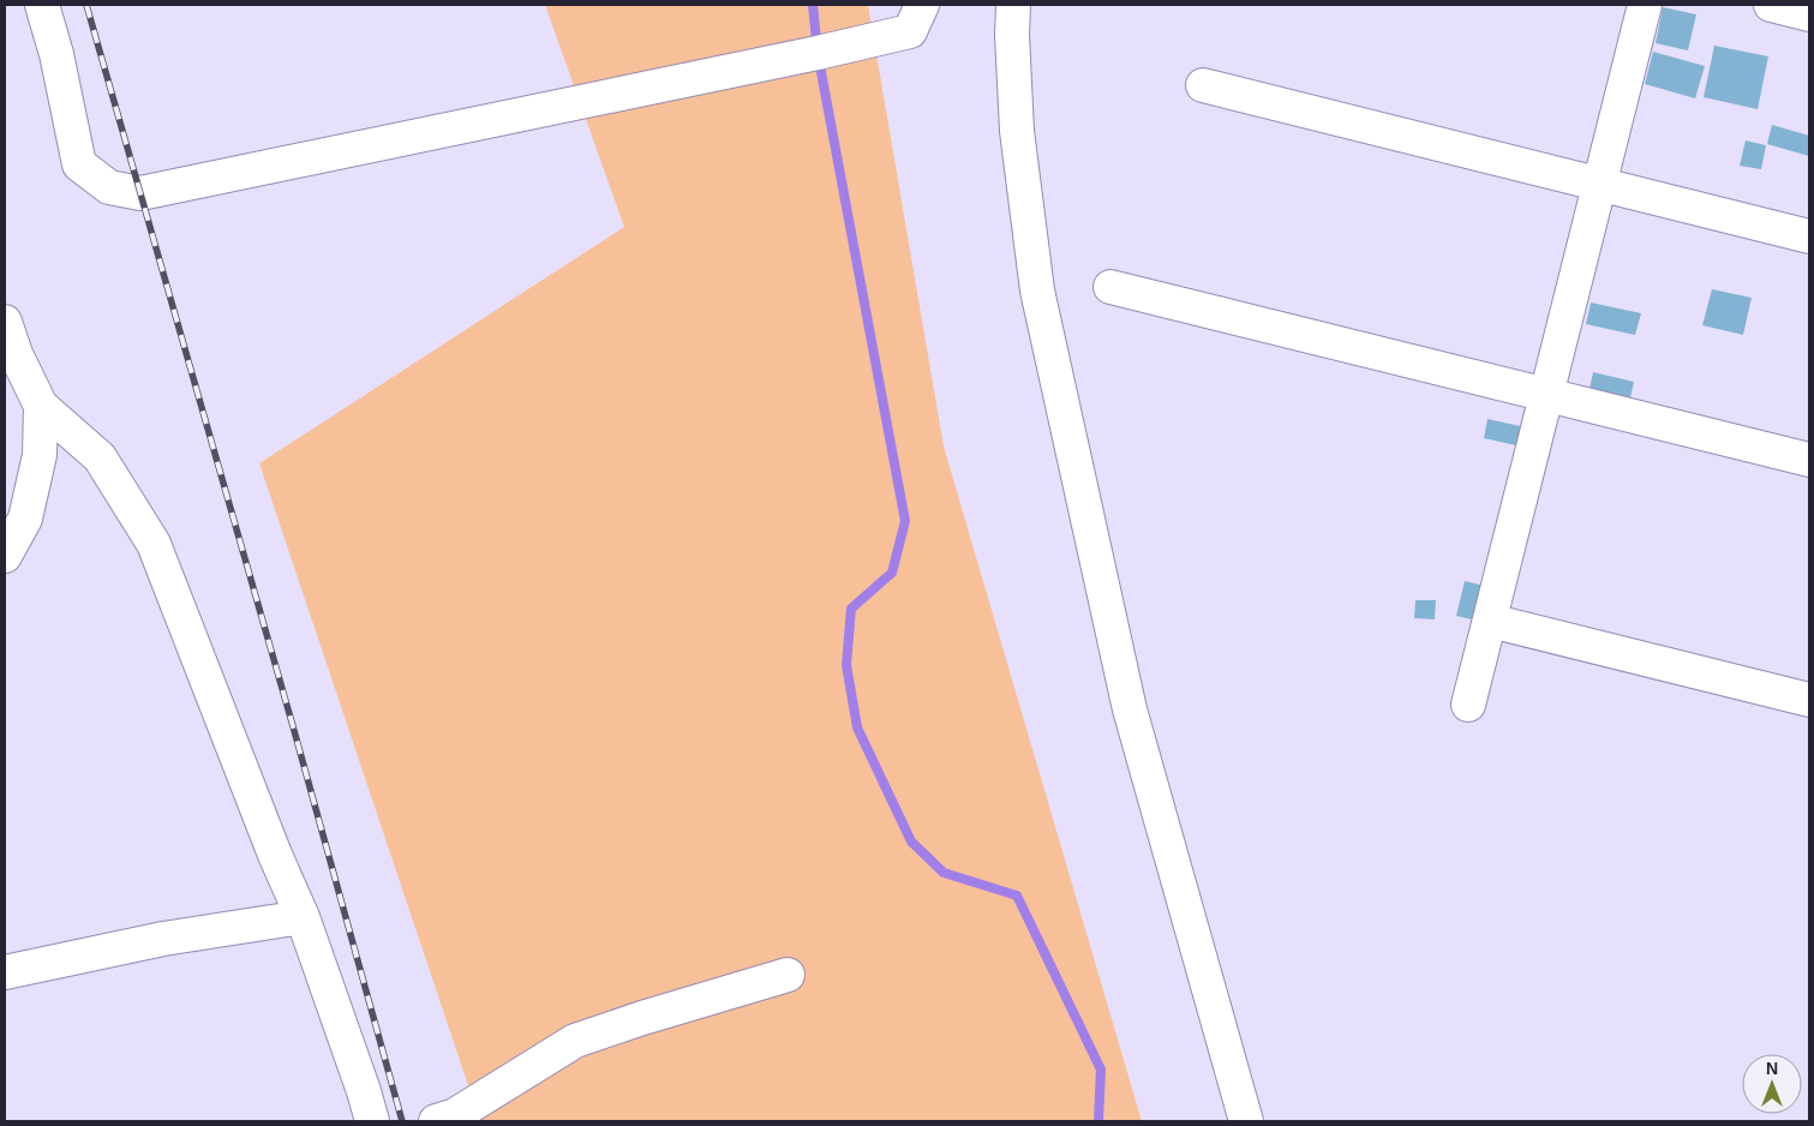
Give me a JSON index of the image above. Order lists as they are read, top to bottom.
{
  "north": "top"
}
